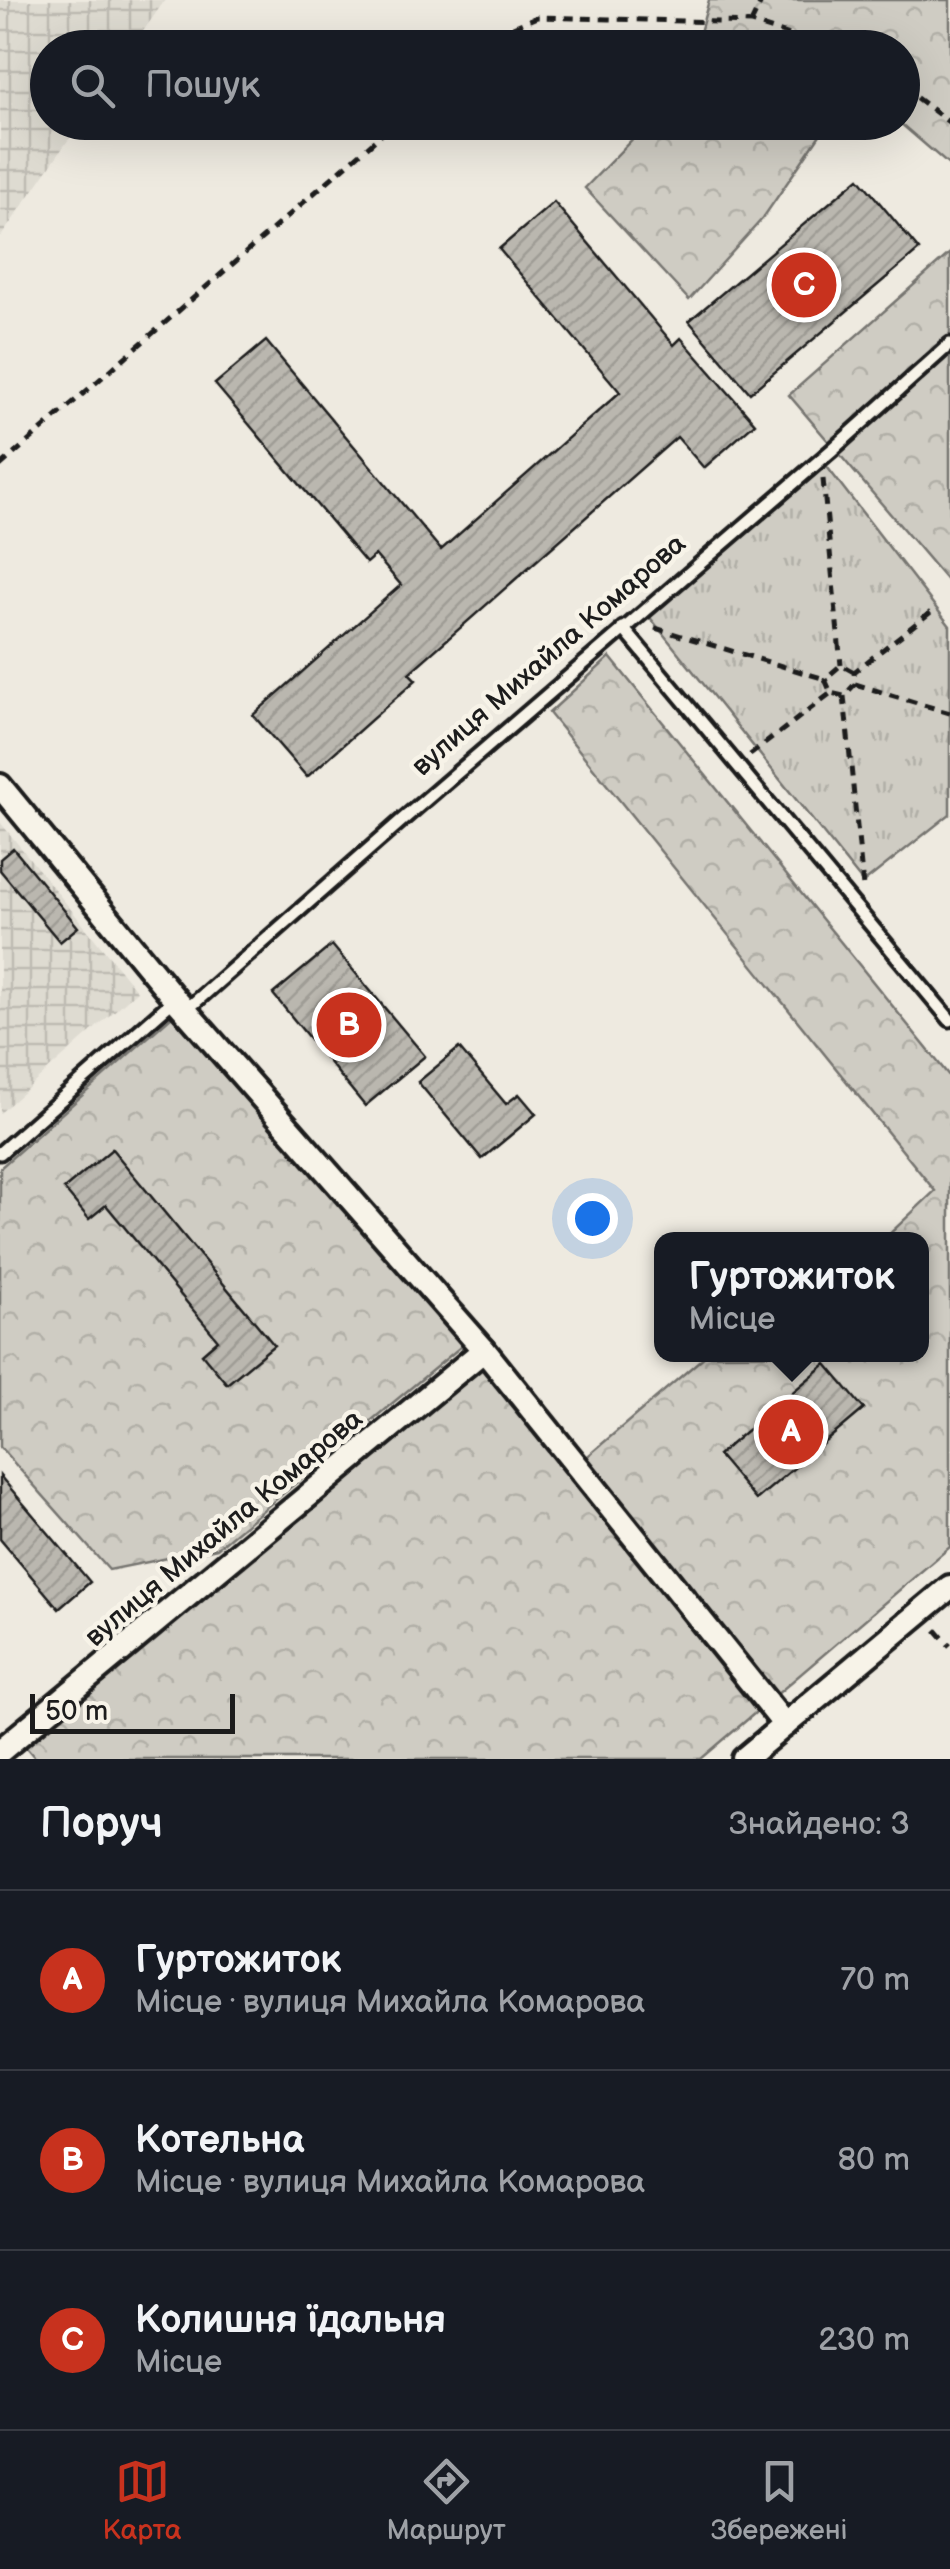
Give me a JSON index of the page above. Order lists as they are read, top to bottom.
{
  "streets": {
    "street": ["вулиця Михайла Комарова"]
  },
  "scale_bar": "50 m",
  "page": {
    "search": "Пошук",
    "pins": ["C", "B", "A"],
    "popup": ["Гуртожиток", "Місце"],
    "scale": "50 m",
    "heading": ["Поруч", "Знайдено: 3"],
    "list": [
      {
        "mark": "A",
        "name": "Гуртожиток",
        "note": "Місце · вулиця Михайла Комарова",
        "value": "70 m"
      },
      {
        "mark": "B",
        "name": "Котельна",
        "note": "Місце · вулиця Михайла Комарова",
        "value": "80 m"
      },
      {
        "mark": "C",
        "name": "Колишня їдальня",
        "note": "Місце",
        "value": "230 m"
      }
    ],
    "nav": ["Карта", "Маршрут", "Збережені"]
  }
}
